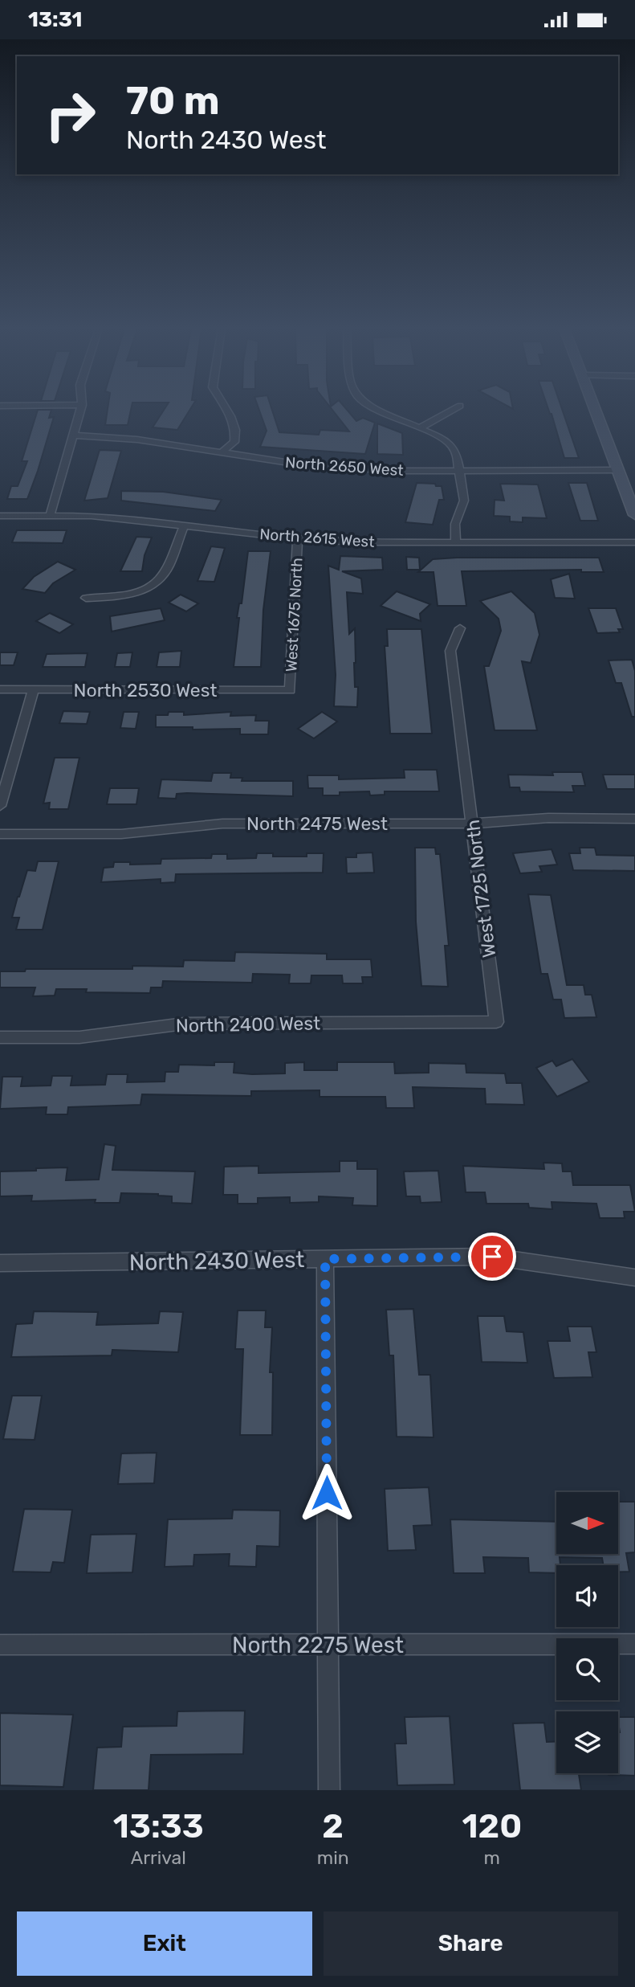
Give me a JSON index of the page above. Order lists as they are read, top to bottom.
{
  "streets": {
    "street": [
      "North 2650 West",
      "North 2615 West",
      "West 1675 North",
      "North 2530 West",
      "North 2475 West",
      "West 1725 North",
      "North 2400 West",
      "North 2430 West",
      "North 2275 West"
    ]
  },
  "crossings": [
    ["North 2615 West", "West 1675 North"],
    ["West 1675 North", "North 2530 West"],
    ["North 2475 West", "West 1725 North"],
    ["West 1725 North", "North 2400 West"]
  ],
  "north": "right",
  "page": {
    "status": "13:31",
    "turn": ["70 m", "North 2430 West"],
    "eta": [
      "13:33",
      "Arrival",
      "2",
      "min",
      "120",
      "m"
    ],
    "buttons": ["Exit", "Share"]
  }
}
